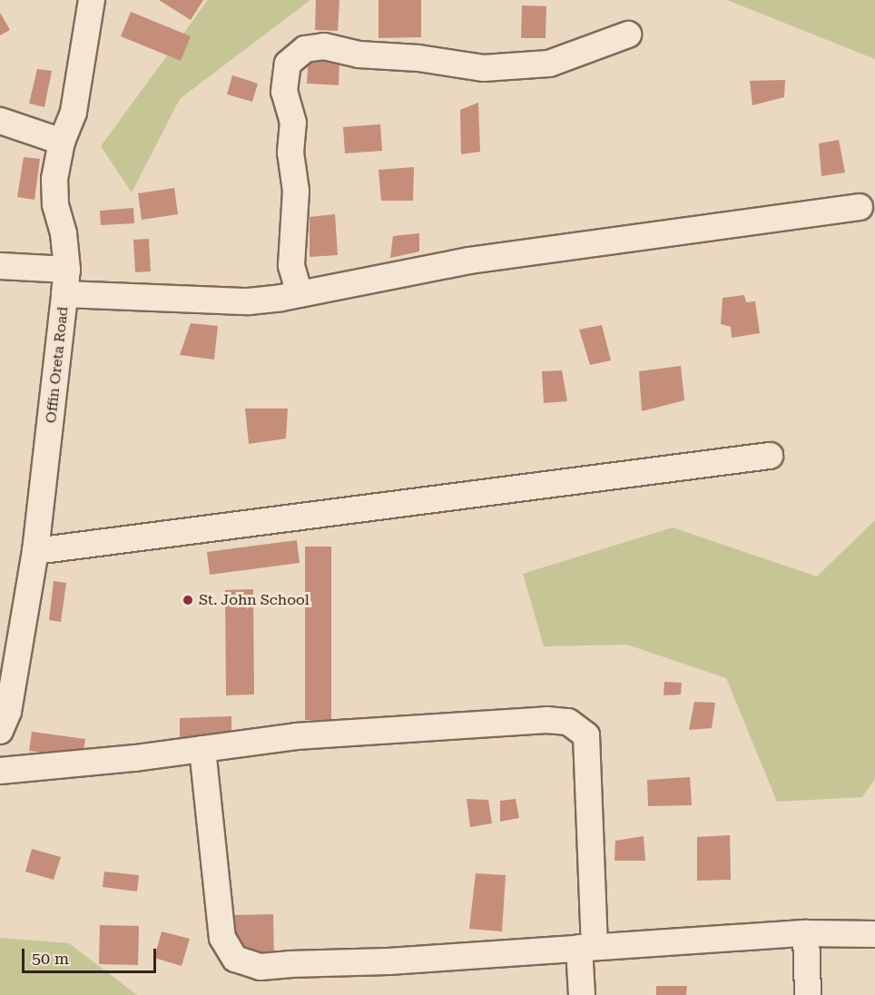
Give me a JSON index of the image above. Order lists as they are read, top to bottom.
{
  "streets": {
    "street": ["Offin Oreta Road"]
  },
  "places": ["St. John School"],
  "scale_bar": "50 m"
}
